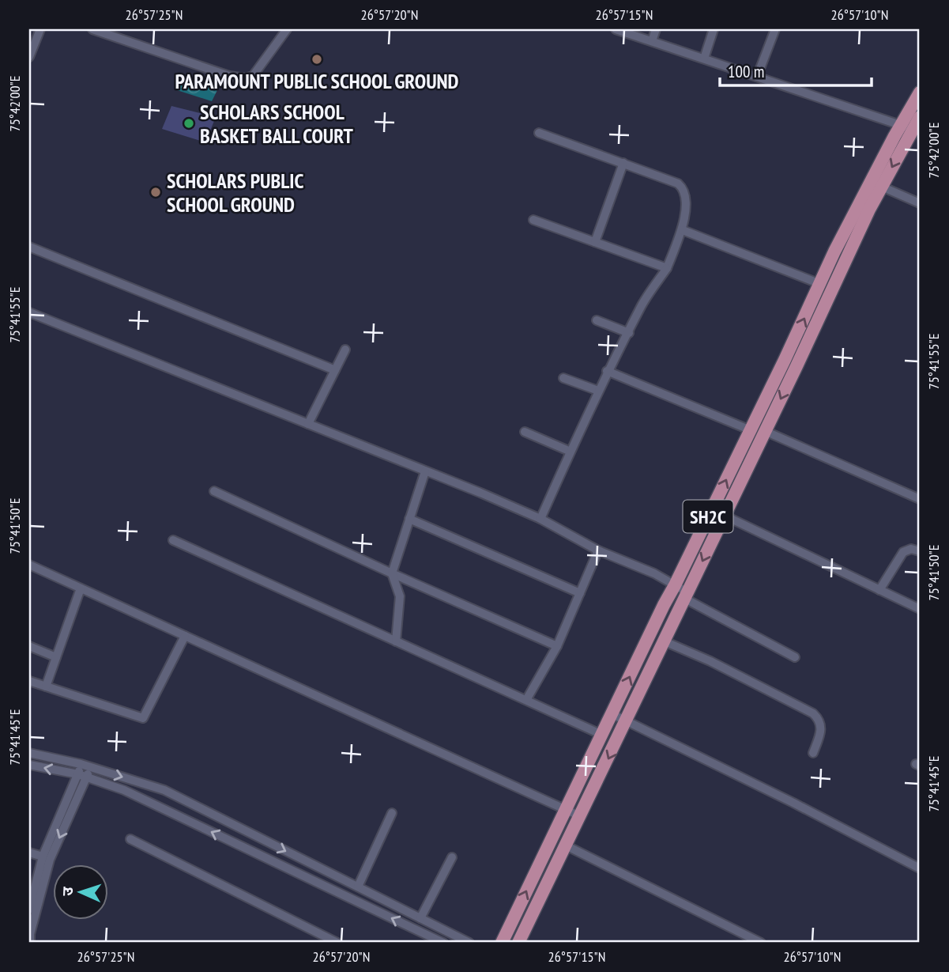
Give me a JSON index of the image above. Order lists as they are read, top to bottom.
{
  "streets": {
    "main road": ["SH2C"]
  },
  "places": ["PARAMOUNT PUBLIC SCHOOL GROUND", "SCHOLARS SCHOOL BASKET BALL COURT", "SCHOLARS PUBLIC SCHOOL GROUND"],
  "scale_bar": "100 m",
  "north": "left",
  "coordinates": [
    "26°57'25\"N",
    "26°57'20\"N",
    "26°57'15\"N",
    "26°57'10\"N",
    "75°42'00\"E",
    "75°41'55\"E",
    "75°41'50\"E",
    "75°41'45\"E"
  ]
}
